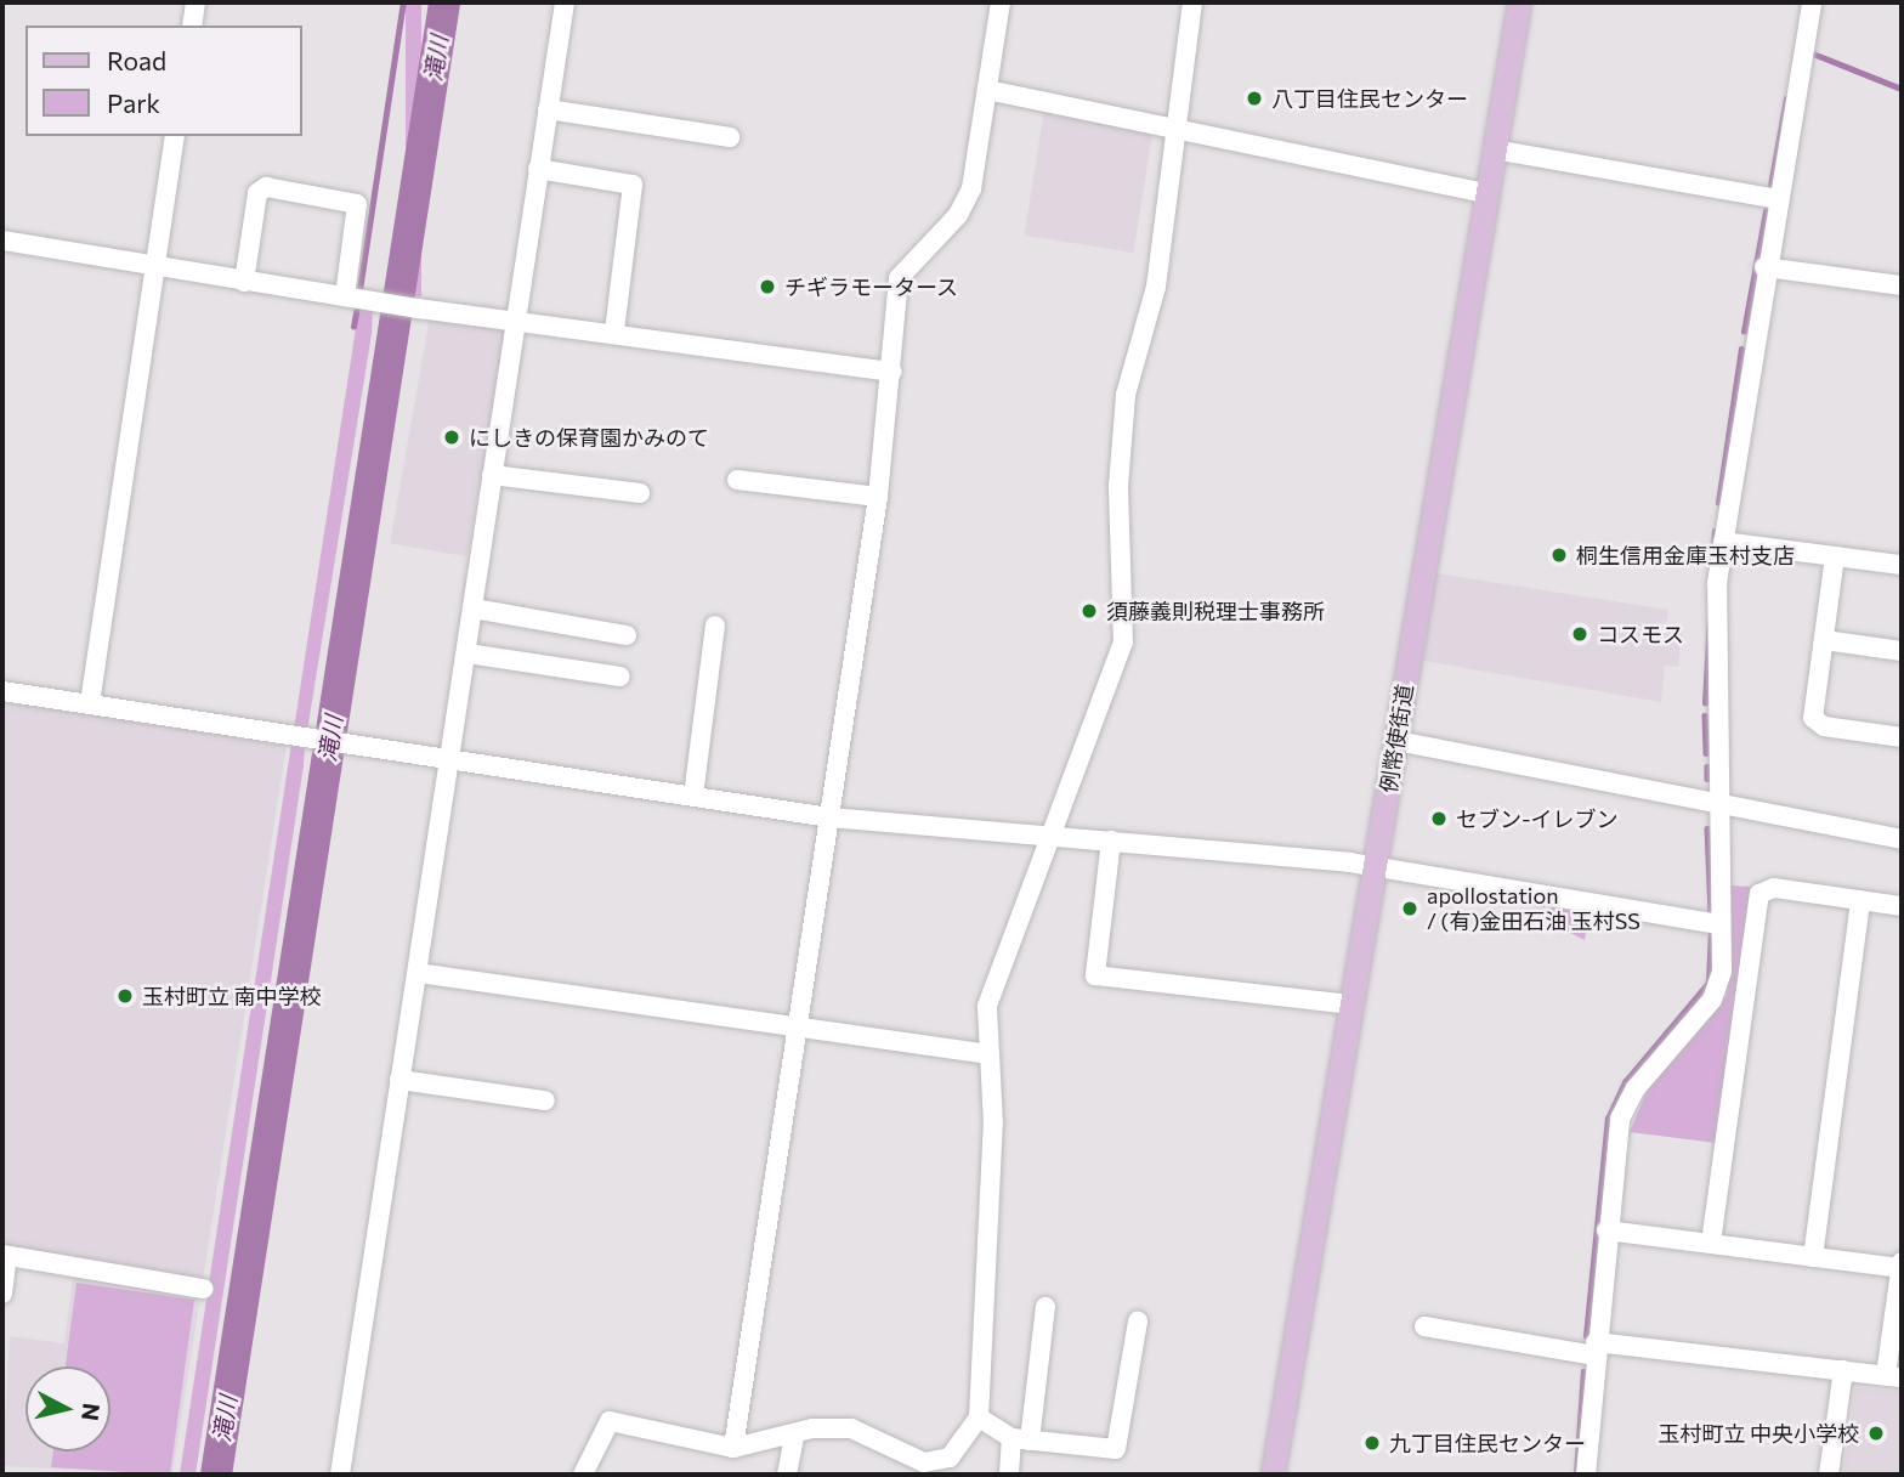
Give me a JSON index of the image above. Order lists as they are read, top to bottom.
{
  "streets": {
    "main road": ["例幣使街道"]
  },
  "water": ["滝川"],
  "places": [
    "八丁目住民センター",
    "チギラモータース",
    "にしきの保育園かみのて",
    "桐生信用金庫玉村支店",
    "須藤義則税理士事務所",
    "コスモス",
    "セブン-イレブン",
    "apollostation / (有)金田石油 玉村SS",
    "玉村町立 南中学校",
    "玉村町立 中央小学校",
    "九丁目住民センター"
  ],
  "legend": ["Road", "Park"],
  "north": "right"
}
